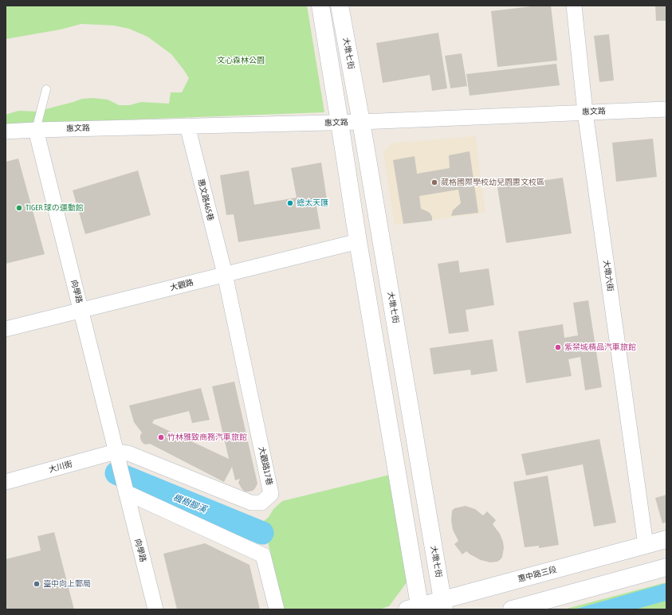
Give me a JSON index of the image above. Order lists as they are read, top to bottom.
{
  "streets": {
    "street": [
      "大墩七街",
      "惠文路",
      "惠文路465巷",
      "大墩六街",
      "大觀路",
      "向學路",
      "大觀路17巷",
      "大川街",
      "惠中路三段"
    ]
  },
  "crossings": [
    ["大墩七街", "惠文路"],
    ["大墩七街", "惠中路三段"],
    ["惠文路", "惠文路465巷"],
    ["惠文路", "大墩六街"],
    ["惠文路", "向學路"],
    ["惠文路465巷", "大觀路"],
    ["惠文路465巷", "大觀路17巷"],
    ["大墩六街", "惠中路三段"],
    ["大觀路", "向學路"],
    ["大觀路", "大觀路17巷"],
    ["向學路", "大觀路17巷"],
    ["向學路", "大川街"],
    ["大觀路17巷", "大川街"]
  ],
  "water": ["楓樹腳溪"],
  "parks": ["文心森林公園"],
  "places": [
    "葳格國際學校幼兒園惠文校區",
    "總太天匯",
    "TIGER 球の運動館",
    "紫禁城精品汽車旅館",
    "竹林雅致商務汽車旅館",
    "臺中向上郵局"
  ]
}
